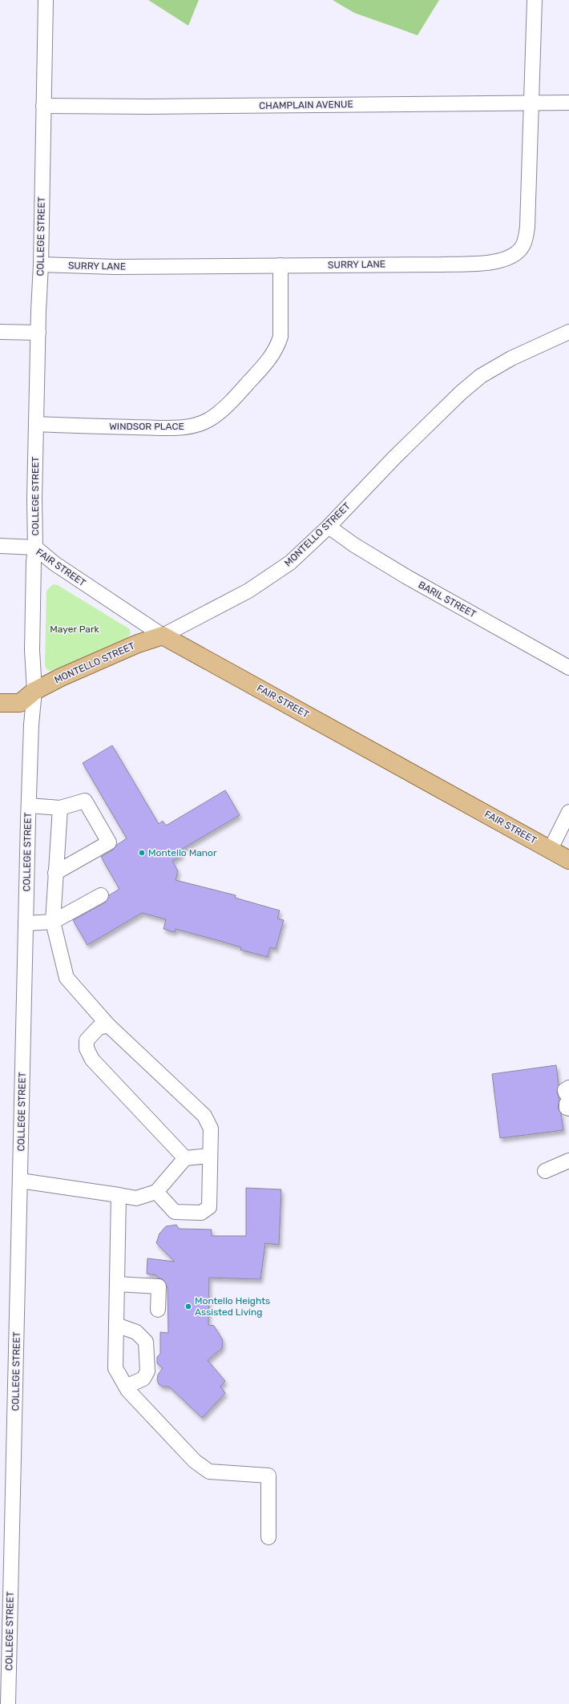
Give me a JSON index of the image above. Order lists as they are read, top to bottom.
{
  "streets": {
    "main road": ["MONTELLO STREET", "FAIR STREET"],
    "street": [
      "CHAMPLAIN AVENUE",
      "COLLEGE STREET",
      "SURRY LANE",
      "WINDSOR PLACE",
      "BARIL STREET"
    ]
  },
  "crossings": [
    ["CHAMPLAIN AVENUE", "COLLEGE STREET"],
    ["CHAMPLAIN AVENUE", "SURRY LANE"],
    ["COLLEGE STREET", "SURRY LANE"],
    ["COLLEGE STREET", "WINDSOR PLACE"],
    ["COLLEGE STREET", "MONTELLO STREET"],
    ["COLLEGE STREET", "FAIR STREET"],
    ["SURRY LANE", "WINDSOR PLACE"],
    ["MONTELLO STREET", "FAIR STREET"],
    ["MONTELLO STREET", "BARIL STREET"]
  ],
  "parks": ["Mayer Park"],
  "places": ["Montello Manor", "Montello Heights Assisted Living"]
}
